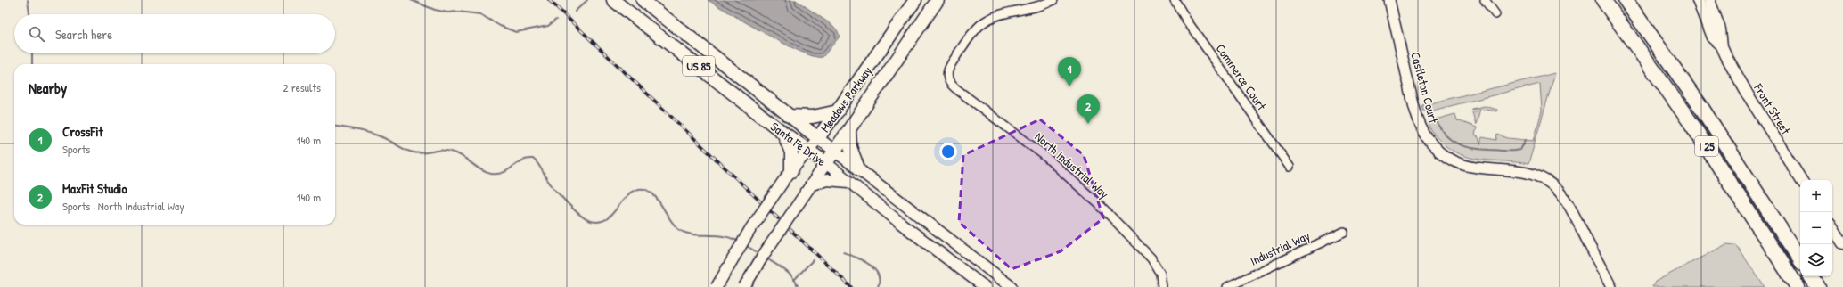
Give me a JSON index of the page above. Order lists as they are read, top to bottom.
{
  "streets": {
    "highway": [
      "US 85",
      "Meadows Parkway",
      "Santa Fe Drive",
      "I 25"
    ],
    "main road": ["Front Street"],
    "street": [
      "Commerce Court",
      "Castleton Court",
      "North Industrial Way",
      "Industrial Way"
    ]
  },
  "crossings": [
    ["Meadows Parkway", "Santa Fe Drive"]
  ],
  "page": {
    "search": "Search here",
    "pins": ["1", "2"],
    "heading": ["Nearby", "2 results"],
    "list": [
      {
        "mark": "1",
        "name": "CrossFit",
        "note": "Sports",
        "value": "140 m"
      },
      {
        "mark": "2",
        "name": "MaxFit Studio",
        "note": "Sports · North Industrial Way",
        "value": "140 m"
      }
    ],
    "map_buttons": ["+", "−"]
  }
}
